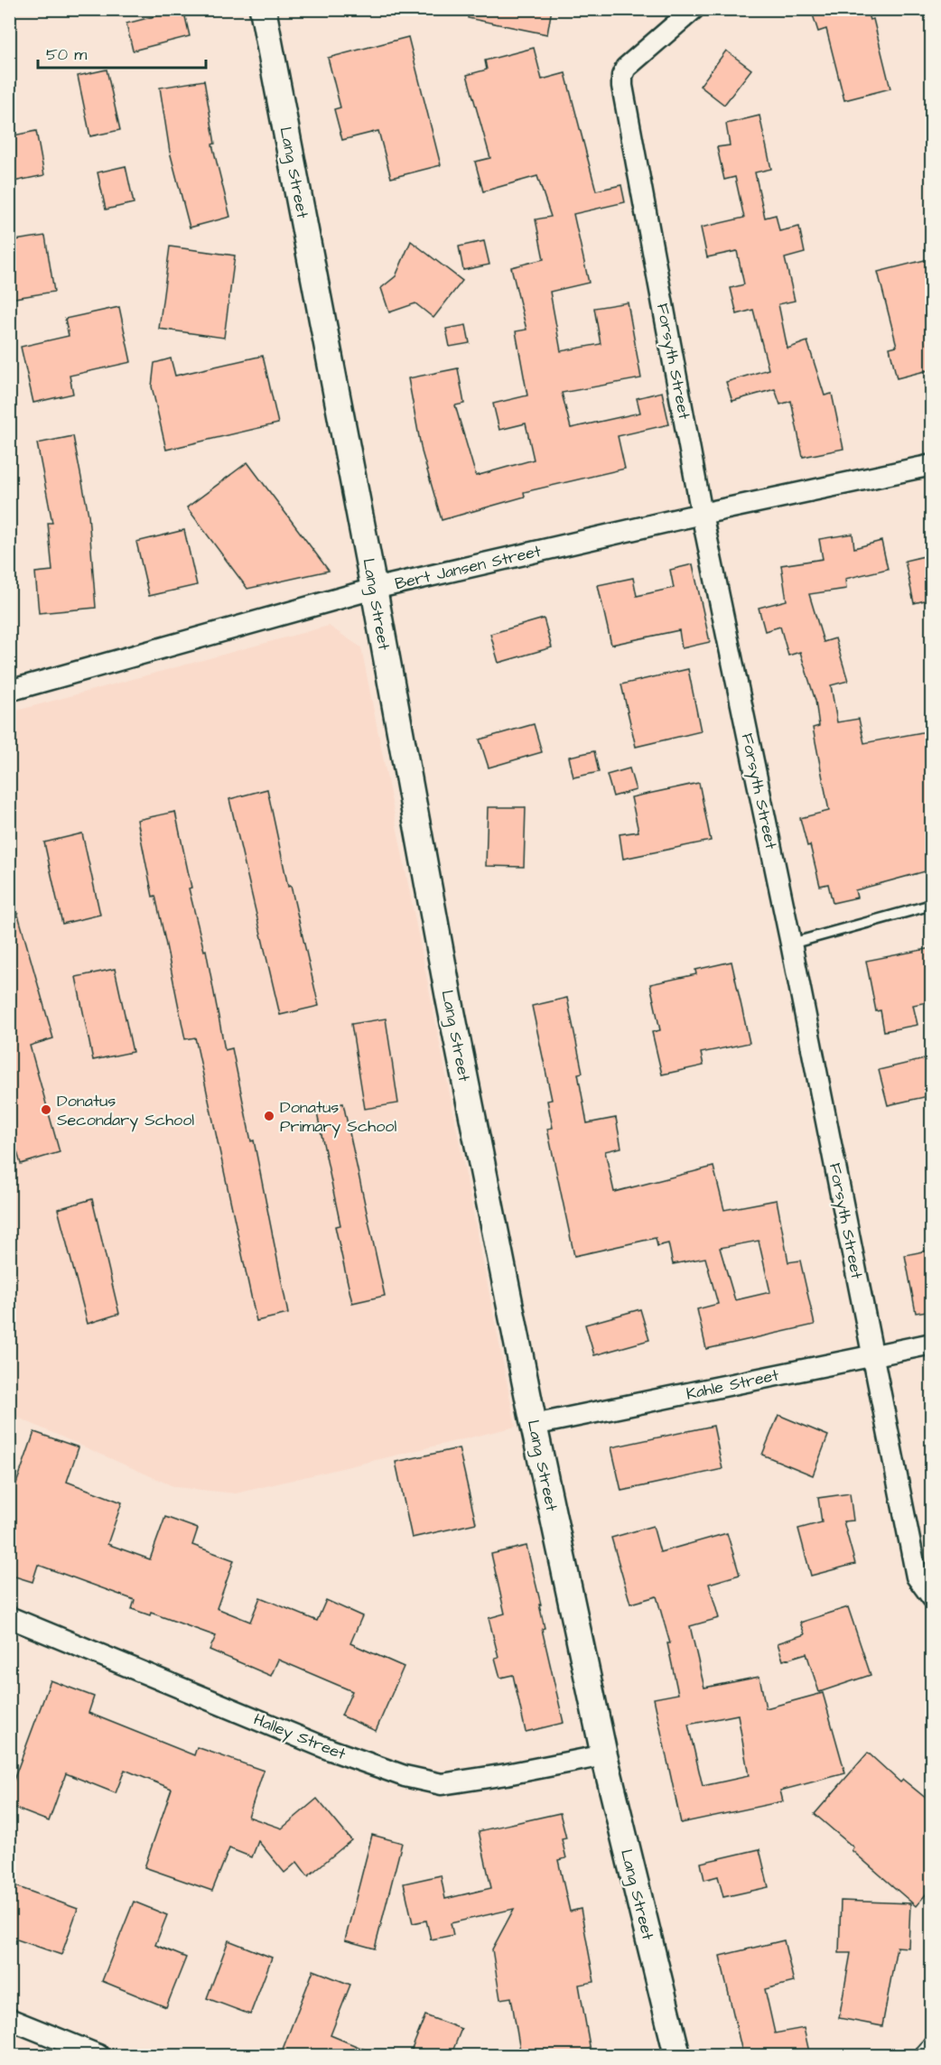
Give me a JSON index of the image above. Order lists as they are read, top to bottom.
{
  "streets": {
    "street": [
      "Lang Street",
      "Forsyth Street",
      "Bert Jansen Street",
      "Kahle Street",
      "Halley Street"
    ]
  },
  "crossings": [
    ["Lang Street", "Bert Jansen Street"],
    ["Lang Street", "Kahle Street"],
    ["Lang Street", "Halley Street"],
    ["Forsyth Street", "Bert Jansen Street"],
    ["Forsyth Street", "Kahle Street"]
  ],
  "places": ["Donatus Secondary School", "Donatus Primary School"],
  "scale_bar": "50 m"
}
